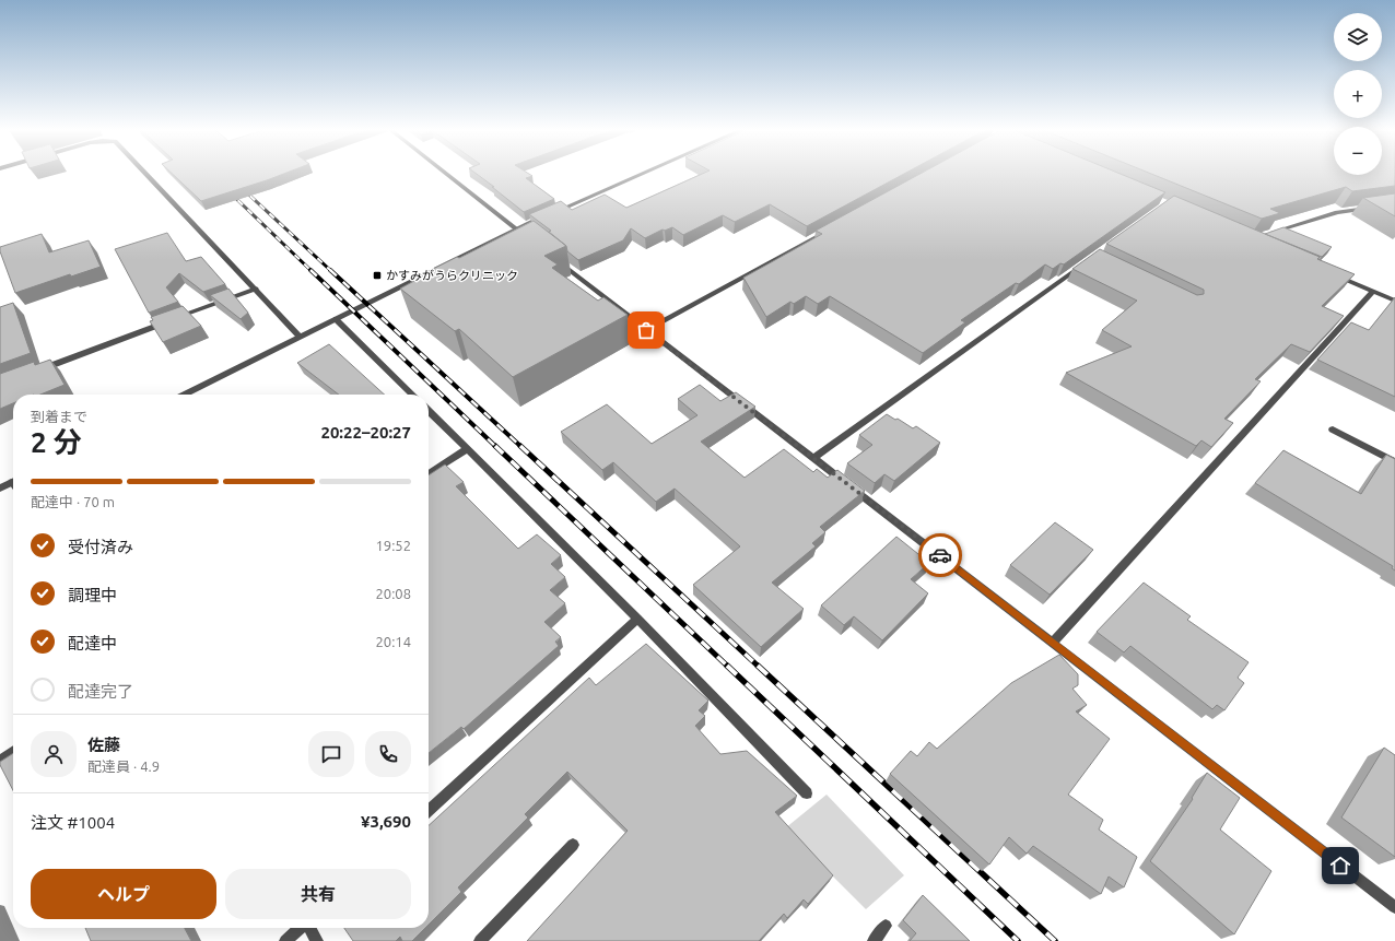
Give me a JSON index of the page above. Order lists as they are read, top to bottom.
{
  "places": {
    "transit": ["かすみがうらクリニック"]
  },
  "page": {
    "map_buttons": ["+", "−"],
    "heading": ["2 分", "到着まで", "20:22–20:27"],
    "panel": [
      "佐藤",
      "配達員 · 4.9",
      "注文 #1004",
      "¥3,690"
    ],
    "bar": "配達中 · 70 m",
    "list": [
      ["受付済み", "19:52"],
      ["調理中", "20:08"],
      ["配達中", "20:14"],
      "配達完了"
    ],
    "buttons": ["ヘルプ", "共有"]
  }
}
